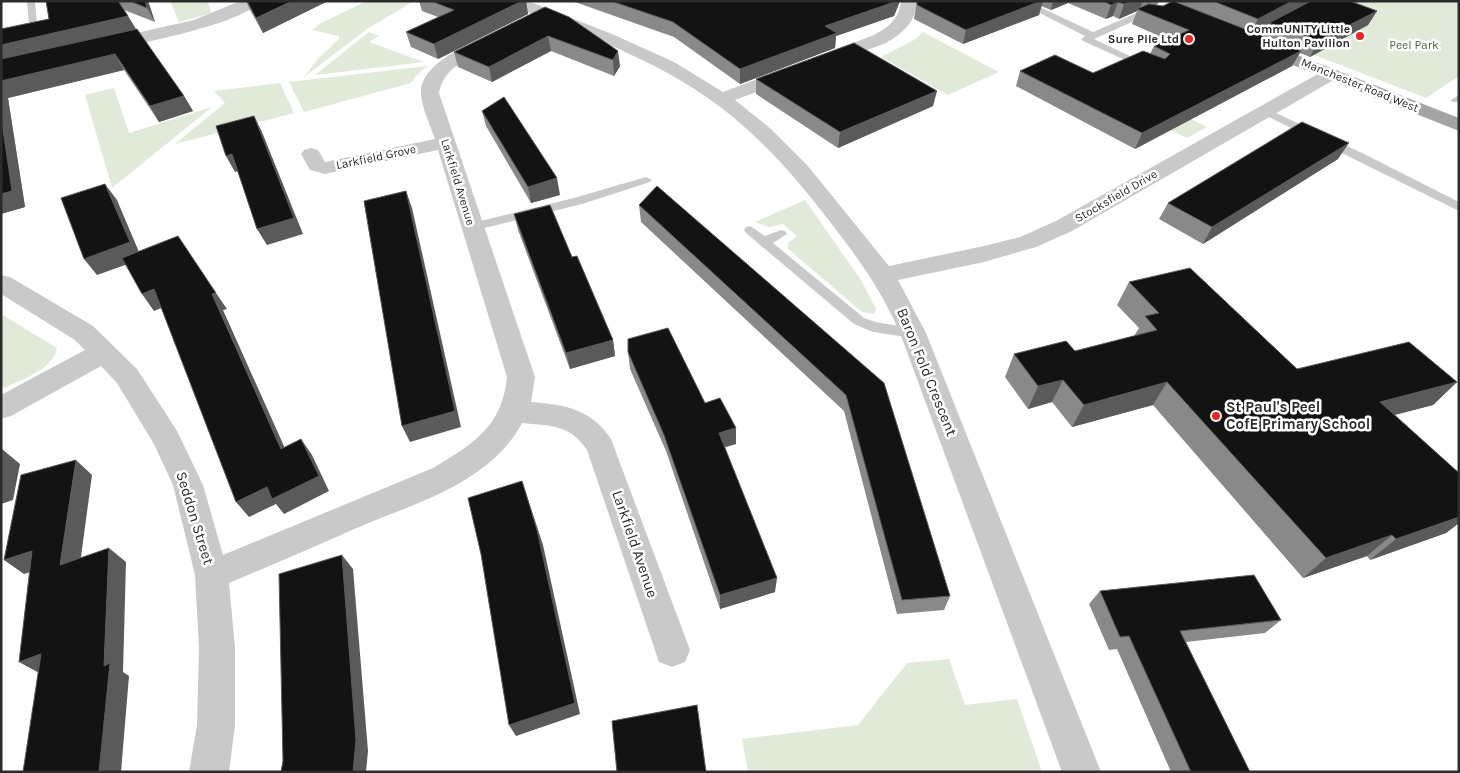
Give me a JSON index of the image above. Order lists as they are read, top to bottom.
{
  "streets": {
    "main road": ["Manchester Road West"],
    "street": [
      "Larkfield Grove",
      "Larkfield Avenue",
      "Stocksfield Drive",
      "Baron Fold Crescent",
      "Seddon Street"
    ]
  },
  "crossings": [
    ["Manchester Road West", "Stocksfield Drive"],
    ["Larkfield Grove", "Larkfield Avenue"],
    ["Larkfield Avenue", "Baron Fold Crescent"],
    ["Larkfield Avenue", "Seddon Street"],
    ["Stocksfield Drive", "Baron Fold Crescent"]
  ],
  "parks": ["Peel Park"],
  "places": ["CommUNITY Little Hulton Pavilion", "Sure Pile Ltd", "St Paul's Peel CofE Primary School"]
}
